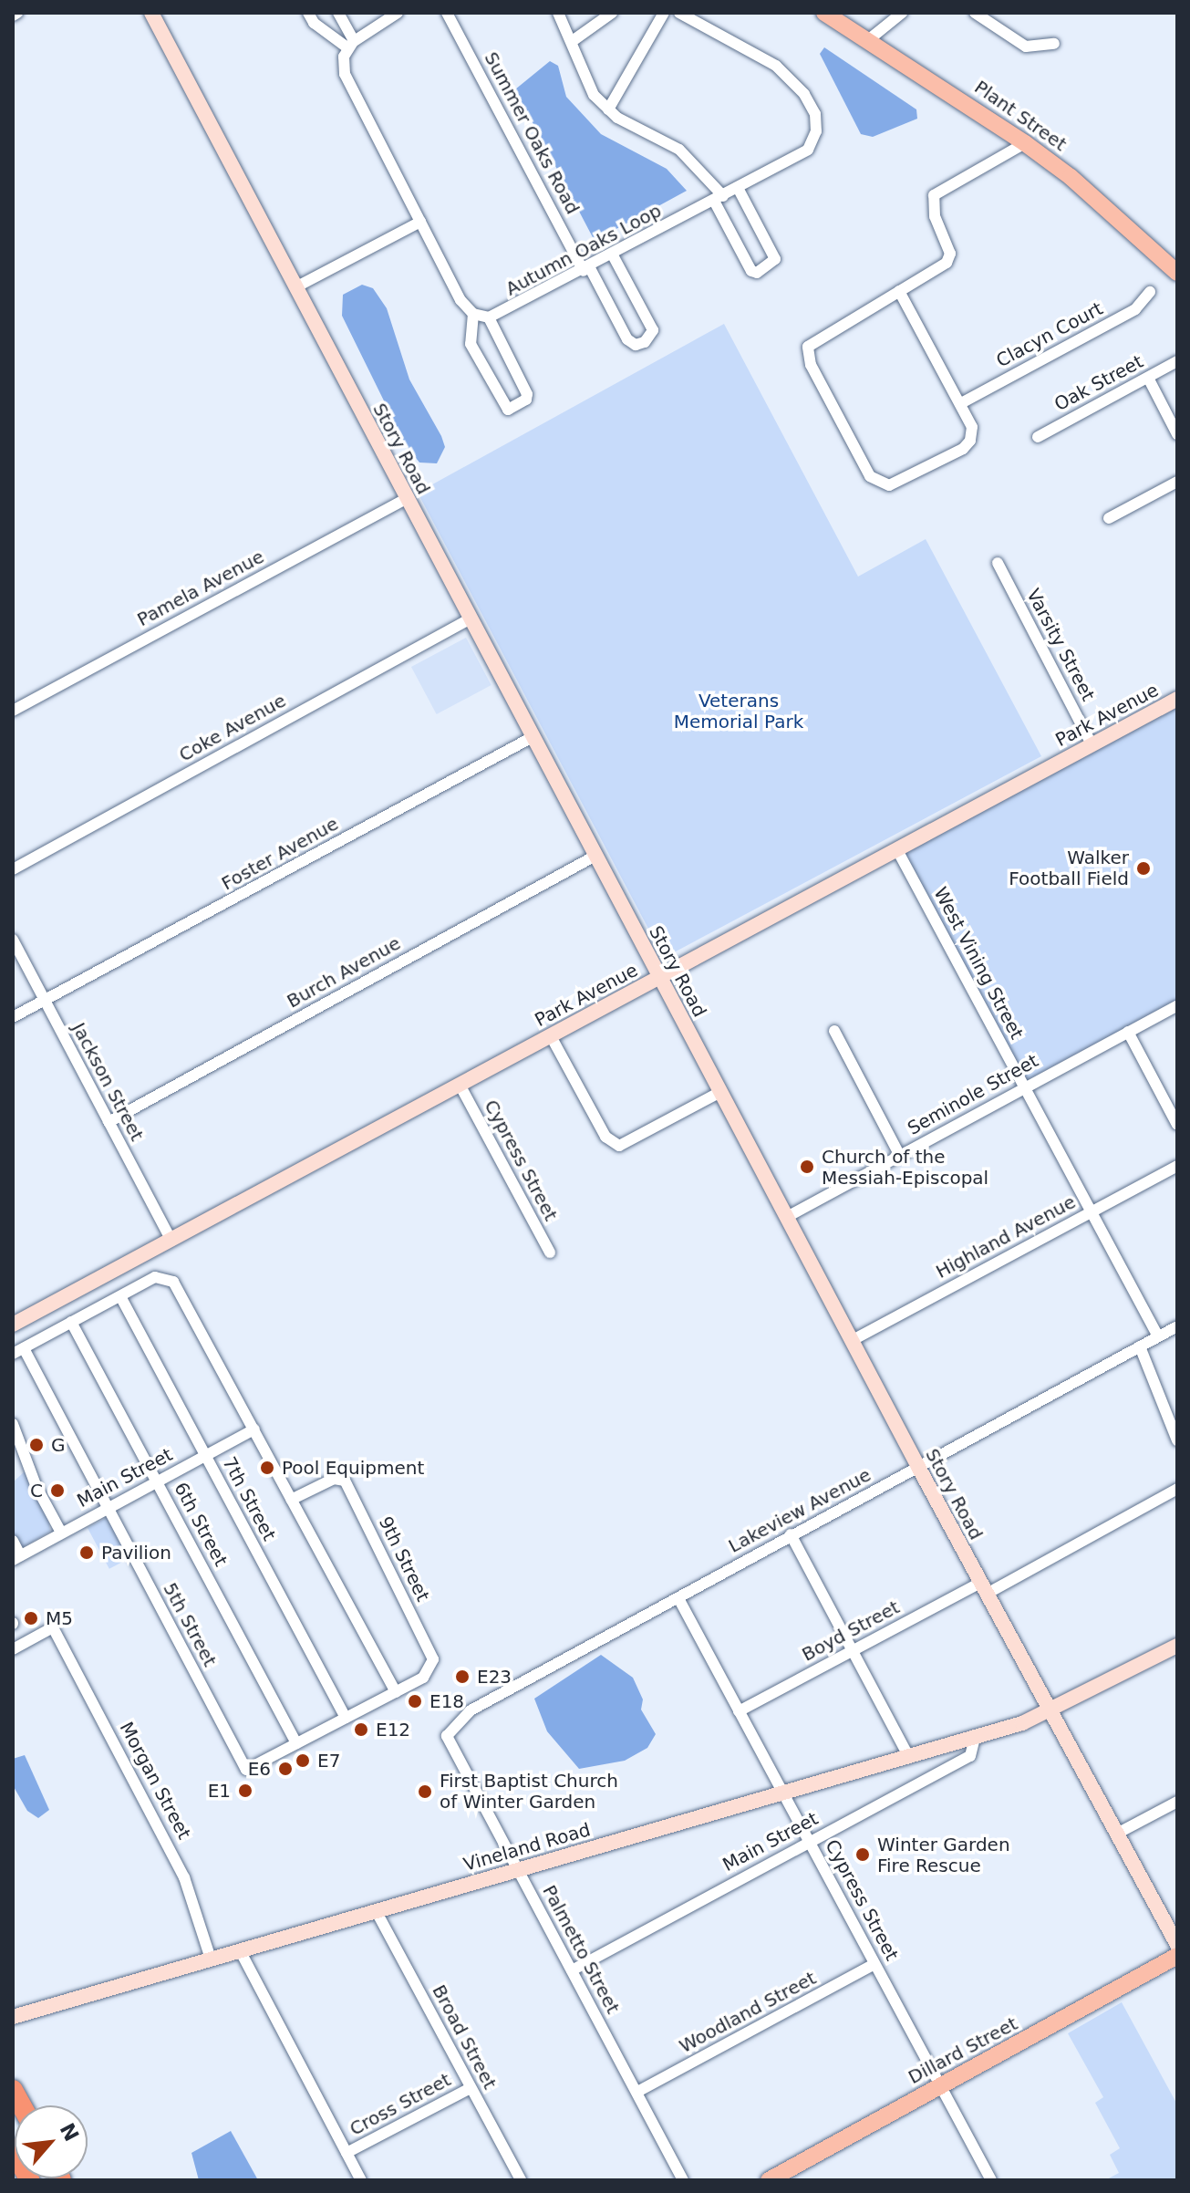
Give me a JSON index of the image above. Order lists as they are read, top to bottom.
{
  "streets": {
    "main road": ["Plant Street", "Dillard Street"],
    "street": [
      "Summer Oaks Road",
      "Autumn Oaks Loop",
      "Clacyn Court",
      "Oak Street",
      "Story Road",
      "Pamela Avenue",
      "Varsity Street",
      "Park Avenue",
      "Coke Avenue",
      "Foster Avenue",
      "West Vining Street",
      "Burch Avenue",
      "Jackson Street",
      "Seminole Street",
      "Cypress Street",
      "Highland Avenue",
      "Main Street",
      "7th Street",
      "Lakeview Avenue",
      "6th Street",
      "9th Street",
      "5th Street",
      "Boyd Street",
      "Morgan Street",
      "Vineland Road",
      "Palmetto Street",
      "Woodland Street",
      "Broad Street",
      "Cross Street"
    ]
  },
  "crossings": [
    ["Summer Oaks Road", "Autumn Oaks Loop"],
    ["Story Road", "Pamela Avenue"],
    ["Story Road", "Park Avenue"],
    ["Story Road", "Coke Avenue"],
    ["Story Road", "Foster Avenue"],
    ["Story Road", "Burch Avenue"],
    ["Story Road", "Seminole Street"],
    ["Story Road", "Highland Avenue"],
    ["Story Road", "Lakeview Avenue"],
    ["Story Road", "Boyd Street"],
    ["Story Road", "Vineland Road"],
    ["Varsity Street", "Park Avenue"],
    ["Park Avenue", "West Vining Street"],
    ["Park Avenue", "Jackson Street"],
    ["Park Avenue", "Cypress Street"],
    ["Foster Avenue", "Jackson Street"],
    ["West Vining Street", "Seminole Street"],
    ["West Vining Street", "Highland Avenue"],
    ["West Vining Street", "Lakeview Avenue"],
    ["Burch Avenue", "Jackson Street"],
    ["Cypress Street", "Main Street"],
    ["Cypress Street", "Lakeview Avenue"],
    ["Cypress Street", "Boyd Street"],
    ["Cypress Street", "Vineland Road"],
    ["Cypress Street", "Woodland Street"],
    ["Cypress Street", "Dillard Street"],
    ["Main Street", "7th Street"],
    ["Main Street", "6th Street"],
    ["Main Street", "5th Street"],
    ["Main Street", "Vineland Road"],
    ["Main Street", "Palmetto Street"],
    ["7th Street", "5th Street"],
    ["Lakeview Avenue", "Palmetto Street"],
    ["6th Street", "5th Street"],
    ["9th Street", "5th Street"],
    ["Morgan Street", "Vineland Road"],
    ["Vineland Road", "Palmetto Street"],
    ["Vineland Road", "Broad Street"],
    ["Palmetto Street", "Woodland Street"],
    ["Broad Street", "Cross Street"]
  ],
  "parks": ["Veterans Memorial Park"],
  "places": [
    "Walker Football Field",
    "Church of the Messiah-Episcopal",
    "G",
    "Pool Equipment",
    "C",
    "Pavilion",
    "M5",
    "E23",
    "E18",
    "E12",
    "E7",
    "E6",
    "E1",
    "First Baptist Church of Winter Garden",
    "Winter Garden Fire Rescue"
  ],
  "north": "top right"
}
